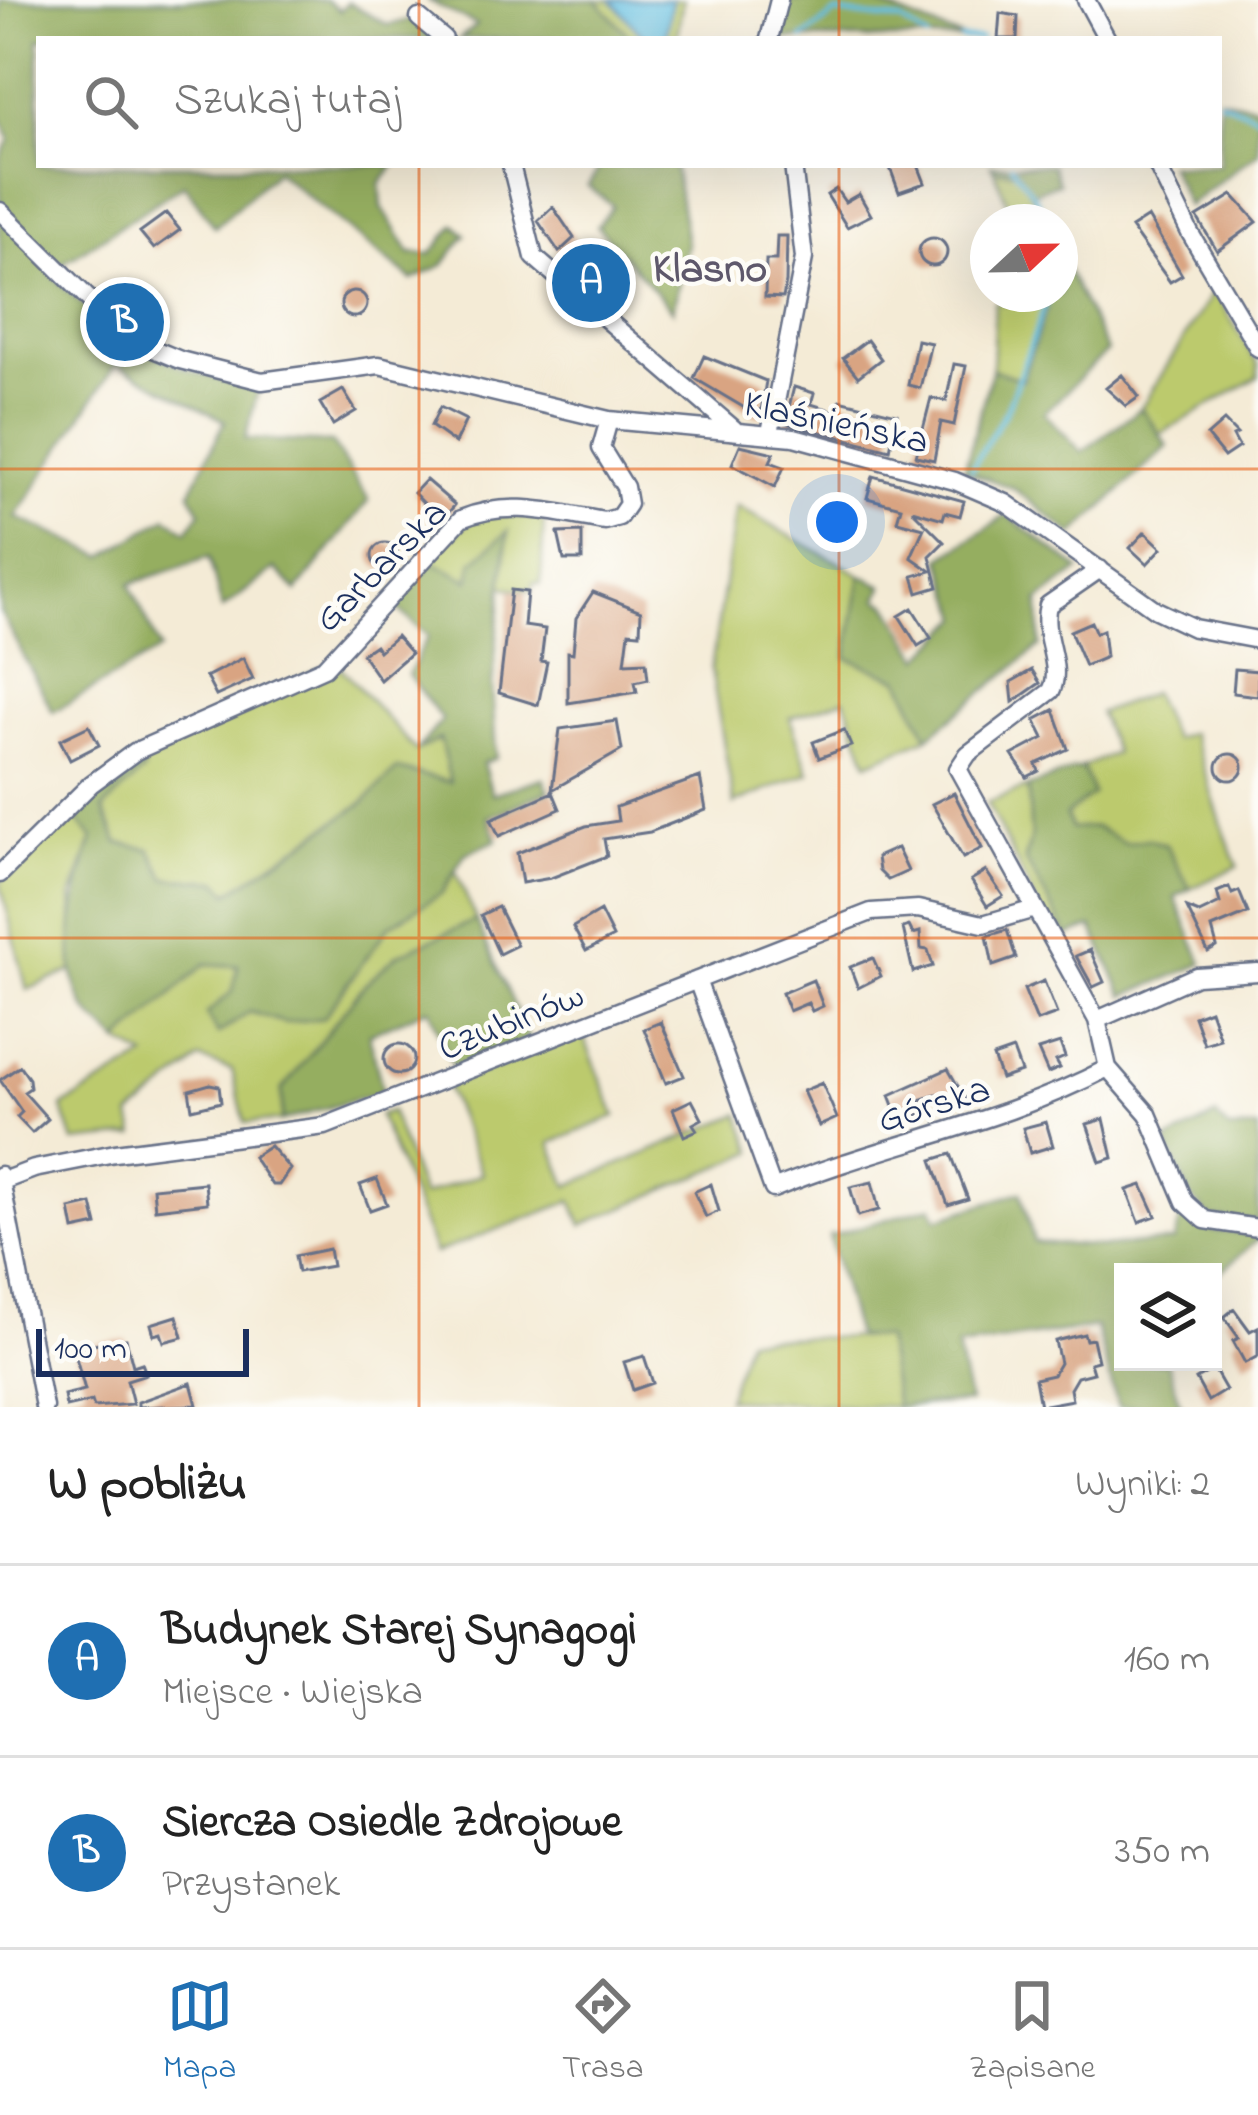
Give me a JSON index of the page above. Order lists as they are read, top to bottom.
{
  "streets": {
    "street": [
      "Klaśnieńska",
      "Garbarska",
      "Czubinów",
      "Górska"
    ]
  },
  "crossings": [
    ["Klaśnieńska", "Garbarska"],
    ["Czubinów", "Górska"]
  ],
  "districts": ["Klasno"],
  "scale_bar": "100 m",
  "north": "right",
  "page": {
    "search": "Szukaj tutaj",
    "pins": ["A", "B"],
    "scale": "100 m",
    "heading": ["W pobliżu", "Wyniki: 2"],
    "list": [
      {
        "mark": "A",
        "name": "Budynek Starej Synagogi",
        "note": "Miejsce · Wiejska",
        "value": "160 m"
      },
      {
        "mark": "B",
        "name": "Siercza Osiedle Zdrojowe",
        "note": "Przystanek",
        "value": "350 m"
      }
    ],
    "nav": ["Mapa", "Trasa", "Zapisane"]
  }
}
